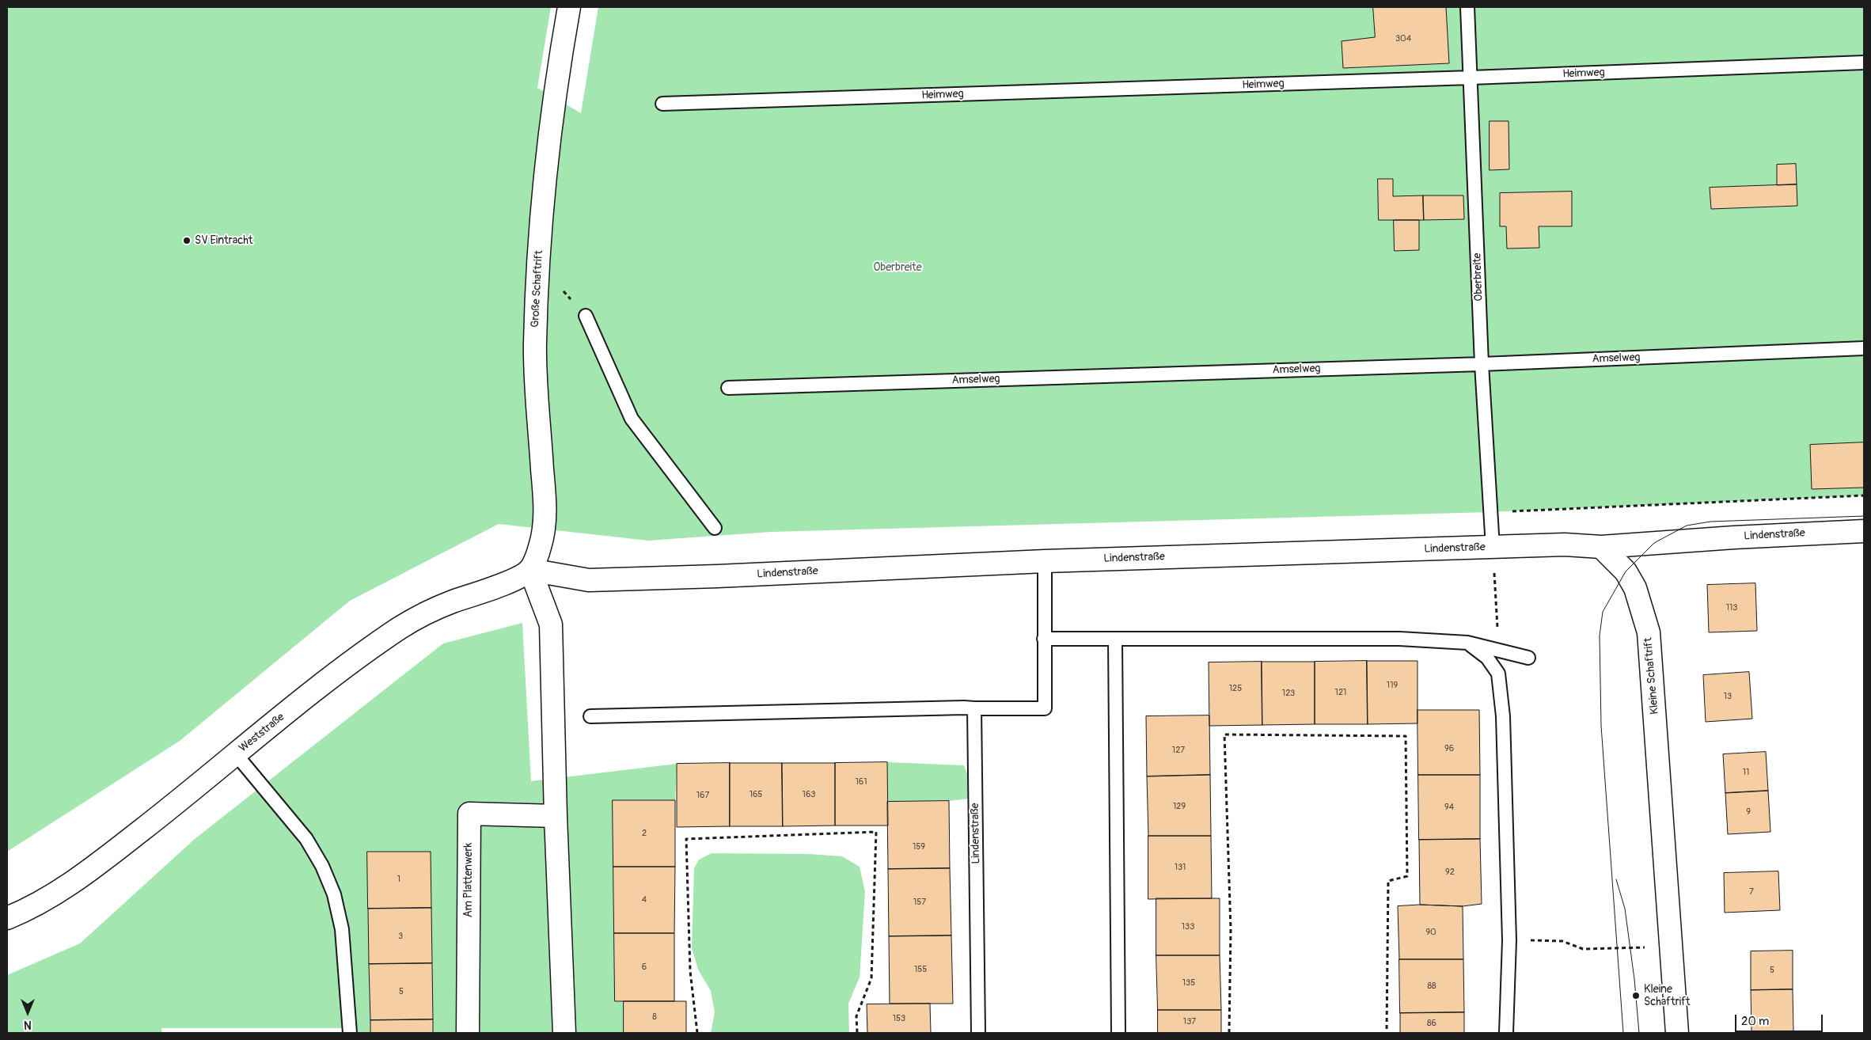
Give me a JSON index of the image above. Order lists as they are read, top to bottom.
{
  "streets": {
    "street": [
      "Große Schaftrift",
      "Lindenstraße",
      "Kleine Schaftrift",
      "Weststraße",
      "Am Plattenwerk"
    ],
    "lane": ["Heimweg", "Oberbreite", "Amselweg"]
  },
  "crossings": [
    ["Heimweg", "Oberbreite"],
    ["Oberbreite", "Amselweg"],
    ["Oberbreite", "Lindenstraße"],
    ["Große Schaftrift", "Lindenstraße"],
    ["Große Schaftrift", "Weststraße"],
    ["Lindenstraße", "Kleine Schaftrift"],
    ["Lindenstraße", "Weststraße"]
  ],
  "parks": ["Oberbreite"],
  "places": ["SV Eintracht", "Kleine Schaftrift"],
  "house_numbers": [
    "304",
    "113",
    "119",
    "125",
    "121",
    "123",
    "13",
    "96",
    "127",
    "11",
    "161",
    "165",
    "163",
    "167",
    "129",
    "94",
    "9",
    "2",
    "159",
    "131",
    "92",
    "1",
    "7",
    "4",
    "157",
    "133",
    "90",
    "3",
    "6",
    "155",
    "5",
    "135",
    "88",
    "5",
    "8",
    "153",
    "137",
    "86"
  ],
  "scale_bar": "20 m",
  "north": "bottom"
}
